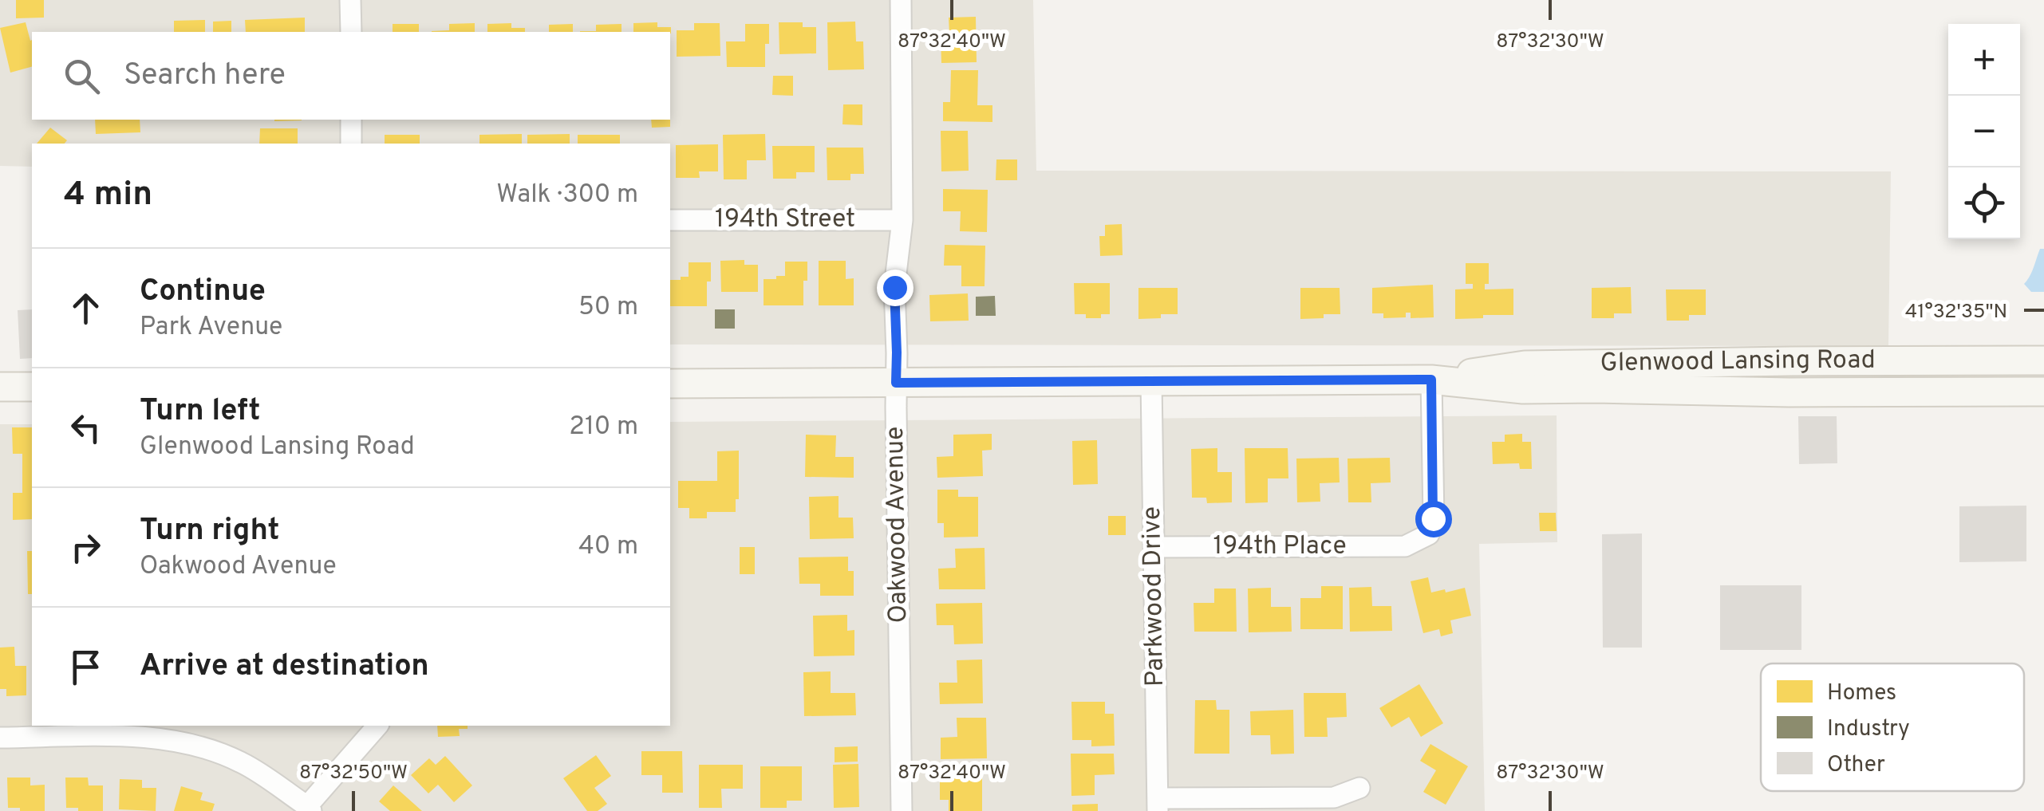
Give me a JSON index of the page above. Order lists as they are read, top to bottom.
{
  "streets": {
    "main road": ["Glenwood Lansing Road"],
    "street": [
      "194th Street",
      "Oakwood Avenue",
      "194th Place",
      "Parkwood Drive"
    ]
  },
  "crossings": [
    ["194th Street", "Oakwood Avenue"],
    ["Glenwood Lansing Road", "Oakwood Avenue"],
    ["Glenwood Lansing Road", "194th Place"],
    ["Glenwood Lansing Road", "Parkwood Drive"],
    ["194th Place", "Parkwood Drive"]
  ],
  "legend": ["Homes", "Industry", "Other"],
  "page": {
    "map_buttons": ["+", "−"],
    "search": "Search here",
    "heading": ["4 min", "Walk · 300 m"],
    "list": [
      ["Continue", "Park Avenue", "50 m"],
      ["Turn left", "Glenwood Lansing Road", "210 m"],
      ["Turn right", "Oakwood Avenue", "40 m"],
      "Arrive at destination"
    ]
  },
  "coordinates": [
    "87°32'40\"W",
    "87°32'30\"W",
    "41°32'35\"N",
    "87°32'50\"W"
  ]
}
